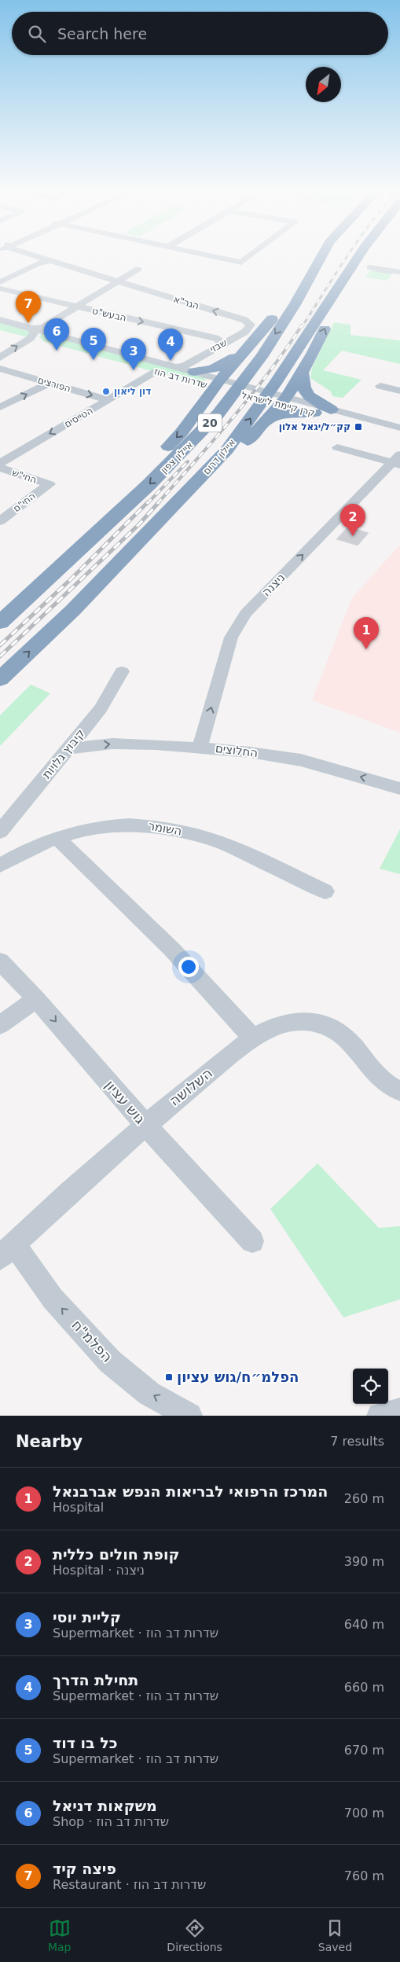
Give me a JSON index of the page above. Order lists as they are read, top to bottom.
{
  "streets": {
    "highway": ["20", "איילון דרום", "איילון צפון"],
    "street": [
      "הגר\"א",
      "הבעש\"ט",
      "שבזי",
      "שדרות דב הוז",
      "הפורצים",
      "קרן קיימת לישראל",
      "הטייסים",
      "החי\"ש",
      "החי\"ם",
      "ניצנה",
      "החלוצים",
      "קיבוץ גלויות",
      "השומר",
      "השלושה",
      "גוש עציון",
      "הפלמ\"ח"
    ]
  },
  "crossings": [
    ["הגר\"א", "שבזי"],
    ["הבעש\"ט", "שבזי"],
    ["שבזי", "שדרות דב הוז"],
    ["שדרות דב הוז", "קרן קיימת לישראל"],
    ["שדרות דב הוז", "הטייסים"],
    ["הפורצים", "הטייסים"],
    ["החי\"ש", "החי\"ם"],
    ["ניצנה", "החלוצים"],
    ["החלוצים", "קיבוץ גלויות"],
    ["השלושה", "גוש עציון"],
    ["השלושה", "הפלמ\"ח"]
  ],
  "one_way": [
    "הגר\"א",
    "הבעש\"ט",
    "הפורצים",
    "ניצנה",
    "הפלמ\"ח"
  ],
  "places": {
    "other": ["דון ליאון"],
    "transit": ["קק״ל/יגאל אלון", "הפלמ״ח/גוש עציון"]
  },
  "north": "bottom left",
  "page": {
    "search": "Search here",
    "pins": [
      "7",
      "6",
      "5",
      "4",
      "3",
      "2",
      "1"
    ],
    "heading": ["Nearby", "7 results"],
    "list": [
      {
        "mark": "1",
        "name": "המרכז הרפואי לבריאות הנפש אברבנאל",
        "note": "Hospital",
        "value": "260 m"
      },
      {
        "mark": "2",
        "name": "קופת חולים כללית",
        "note": "Hospital · ניצנה",
        "value": "390 m"
      },
      {
        "mark": "3",
        "name": "קליית יוסי",
        "note": "Supermarket · שדרות דב הוז",
        "value": "640 m"
      },
      {
        "mark": "4",
        "name": "תחילת הדרך",
        "note": "Supermarket · שדרות דב הוז",
        "value": "660 m"
      },
      {
        "mark": "5",
        "name": "כל בו דוד",
        "note": "Supermarket · שדרות דב הוז",
        "value": "670 m"
      },
      {
        "mark": "6",
        "name": "משקאות דניאל",
        "note": "Shop · שדרות דב הוז",
        "value": "700 m"
      },
      {
        "mark": "7",
        "name": "פיצה קיד",
        "note": "Restaurant · שדרות דב הוז",
        "value": "760 m"
      }
    ],
    "nav": ["Map", "Directions", "Saved"]
  }
}
